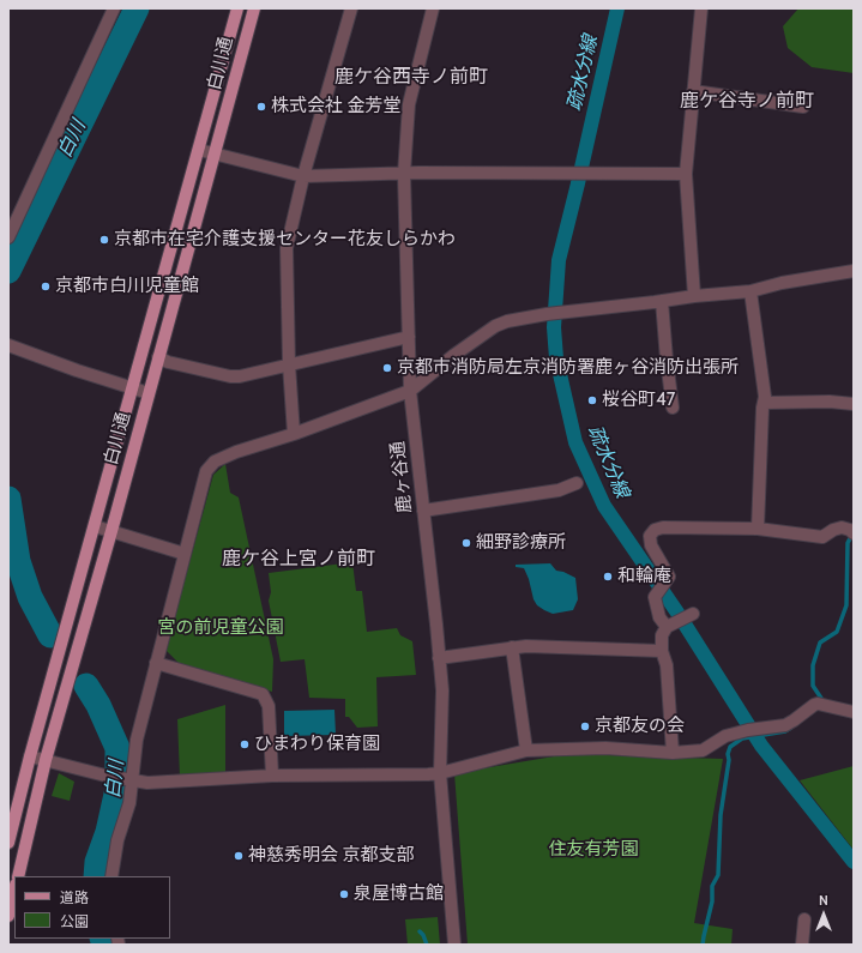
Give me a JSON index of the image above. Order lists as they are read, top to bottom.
{
  "streets": {
    "main road": ["白川通"],
    "street": ["鹿ヶ谷通"]
  },
  "districts": ["鹿ケ谷西寺ノ前町", "鹿ケ谷寺ノ前町", "鹿ケ谷上宮ノ前町"],
  "water": ["疏水分線", "白川"],
  "parks": ["宮の前児童公園", "住友有芳園"],
  "places": [
    "株式会社 金芳堂",
    "京都市在宅介護支援センター花友しらかわ",
    "京都市白川児童館",
    "京都市消防局左京消防署鹿ヶ谷消防出張所",
    "桜谷町47",
    "細野診療所",
    "和輪庵",
    "京都友の会",
    "ひまわり保育園",
    "神慈秀明会 京都支部",
    "泉屋博古館"
  ],
  "legend": ["道路", "公園"],
  "north": "top"
}
